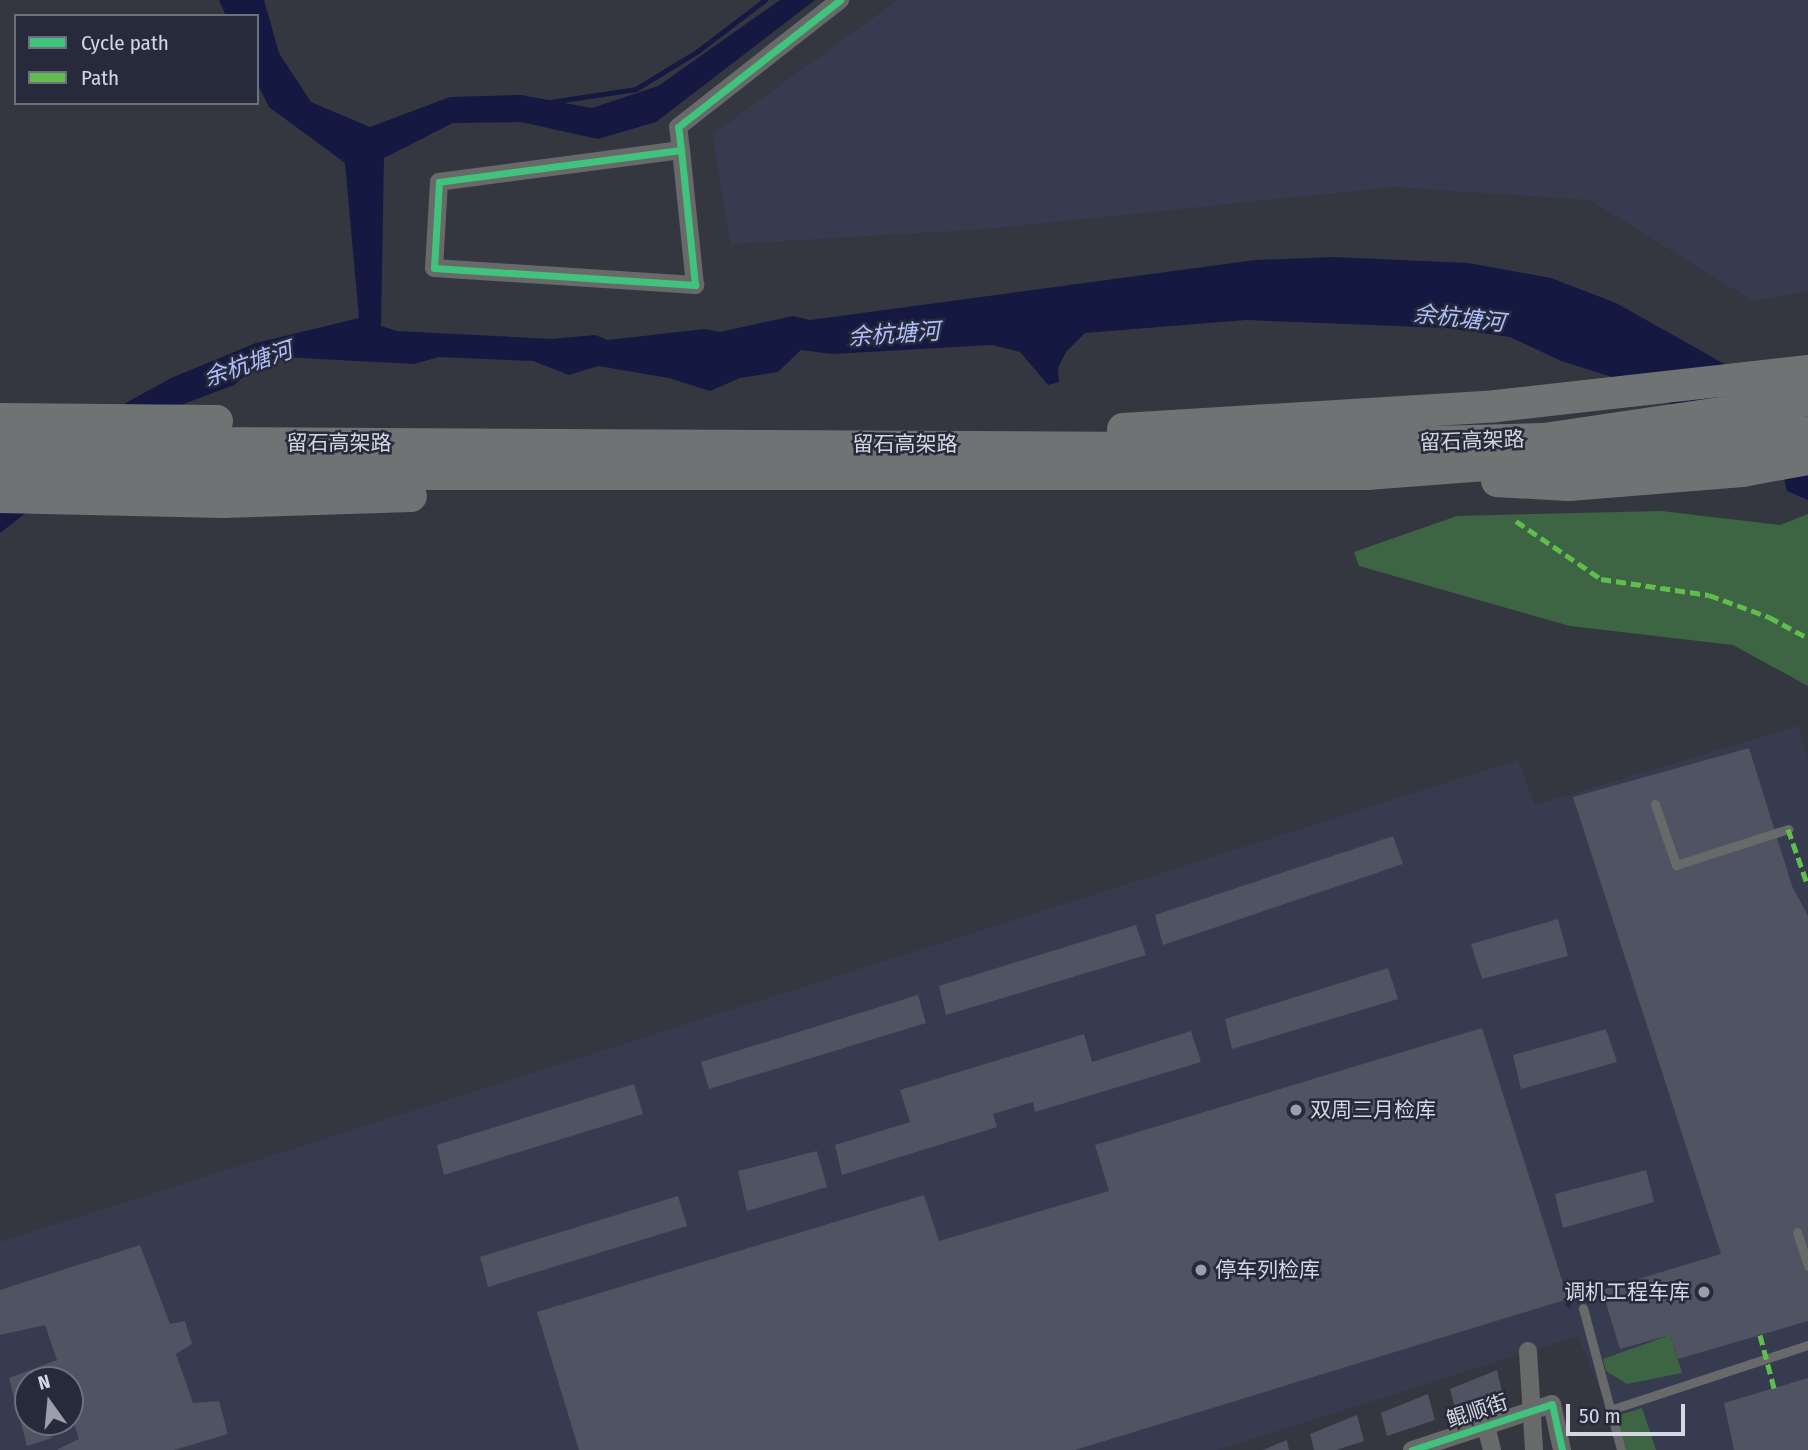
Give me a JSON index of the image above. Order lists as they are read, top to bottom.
{
  "streets": {
    "highway": ["留石高架路"],
    "street": ["鲲顺街"]
  },
  "water": ["余杭塘河"],
  "places": ["双周三月检库", "停车列检库", "调机工程车库"],
  "legend": ["Cycle path", "Path"],
  "scale_bar": "50 m",
  "north": "top"
}
